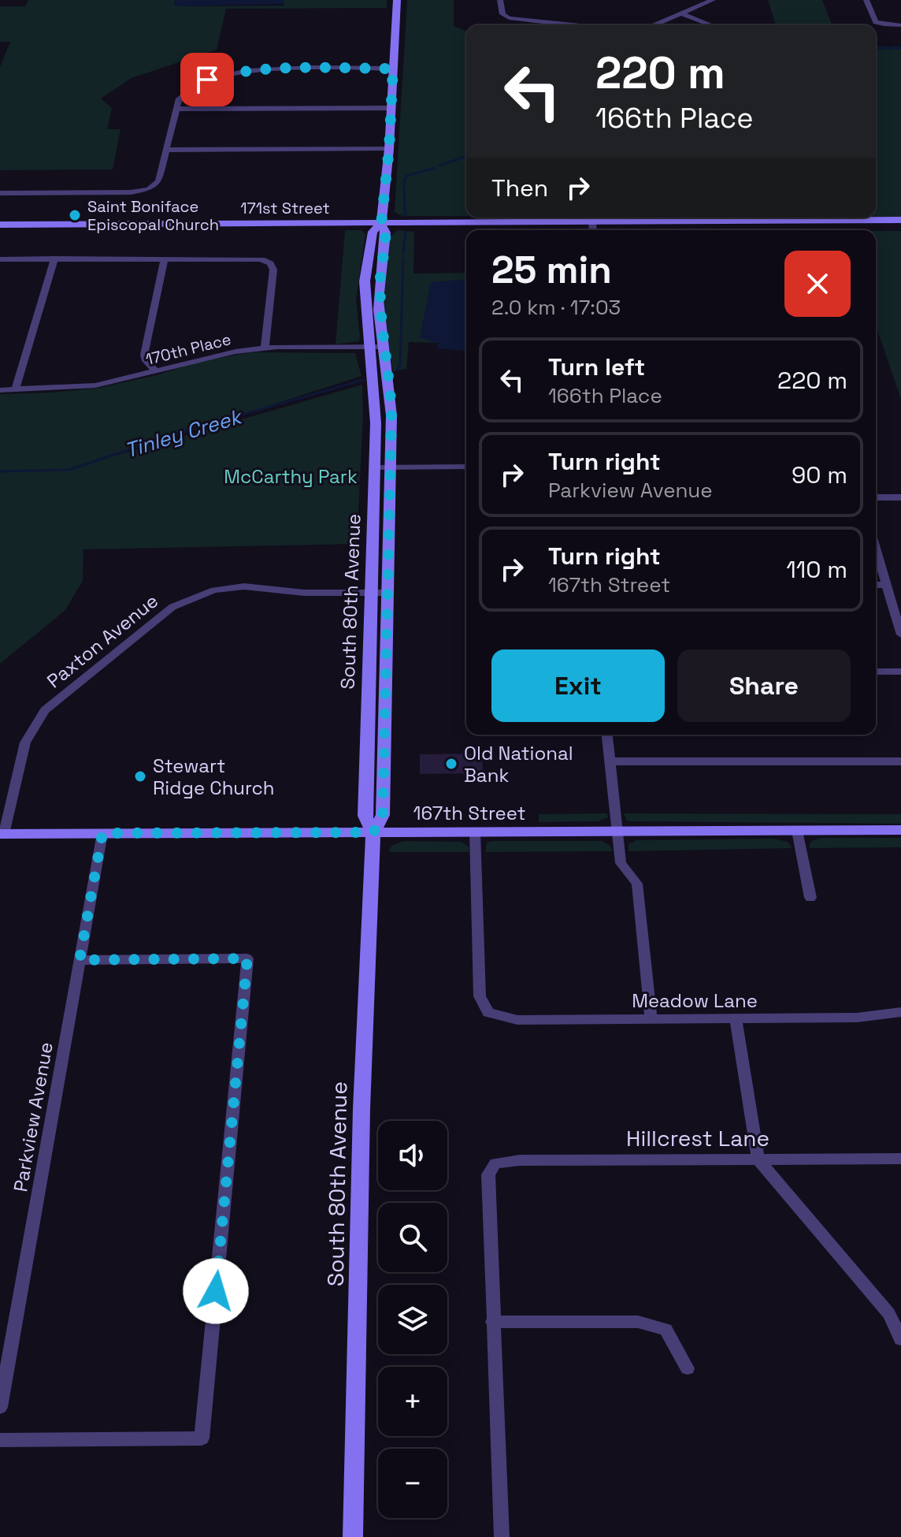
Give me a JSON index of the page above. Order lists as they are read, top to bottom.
{
  "streets": {
    "street": [
      "171st Street",
      "170th Place",
      "South 80th Avenue",
      "Paxton Avenue",
      "167th Street",
      "Meadow Lane",
      "Parkview Avenue",
      "Hillcrest Lane"
    ]
  },
  "crossings": [
    ["171st Street", "South 80th Avenue"],
    ["170th Place", "South 80th Avenue"],
    ["South 80th Avenue", "Paxton Avenue"],
    ["South 80th Avenue", "167th Street"],
    ["Paxton Avenue", "167th Street"],
    ["167th Street", "Meadow Lane"],
    ["167th Street", "Parkview Avenue"]
  ],
  "water": ["Tinley Creek"],
  "parks": ["McCarthy Park"],
  "places": ["Saint Boniface Episcopal Church", "Old National Bank", "Stewart Ridge Church"],
  "page": {
    "turn": ["220 m", "166th Place"],
    "then": "Then",
    "heading": ["25 min", "2.0 km · 17:03"],
    "list": [
      {
        "name": "Turn left",
        "note": "166th Place",
        "value": "220 m"
      },
      {
        "name": "Turn right",
        "note": "Parkview Avenue",
        "value": "90 m"
      },
      {
        "name": "Turn right",
        "note": "167th Street",
        "value": "110 m"
      }
    ],
    "buttons": ["Exit", "Share"],
    "map_buttons": ["+", "−"]
  }
}
